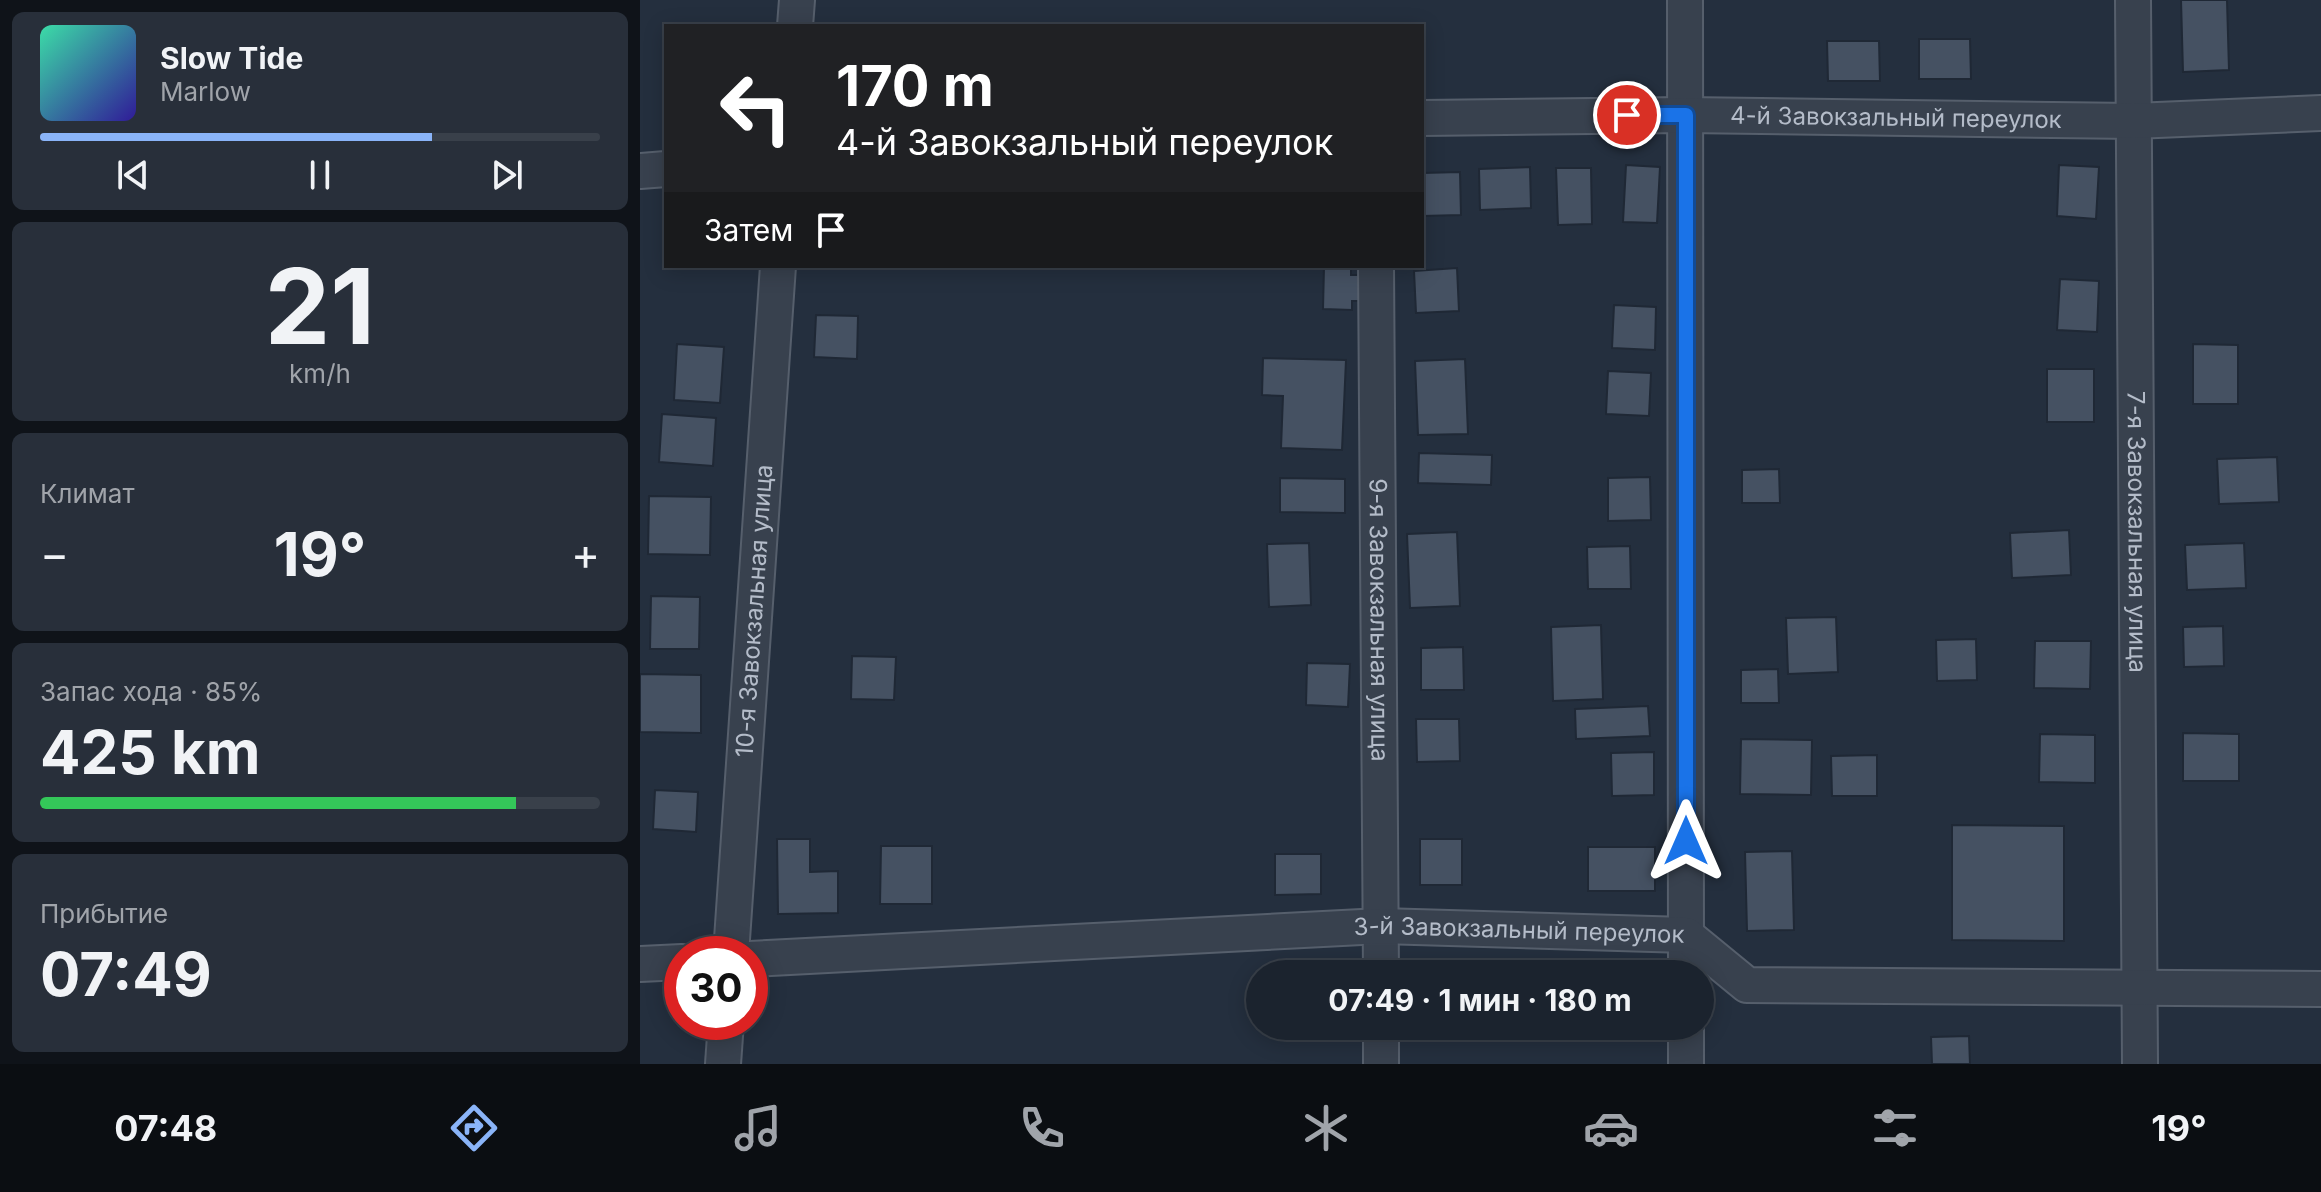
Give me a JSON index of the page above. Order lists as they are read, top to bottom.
{
  "streets": {
    "street": [
      "4-й Завокзальный переулок",
      "7-я Завокзальная улица",
      "10-я Завокзальная улица",
      "9-я Завокзальная улица",
      "3-й Завокзальный переулок"
    ]
  },
  "crossings": [
    ["4-й Завокзальный переулок", "7-я Завокзальная улица"],
    ["7-я Завокзальная улица", "3-й Завокзальный переулок"],
    ["9-я Завокзальная улица", "3-й Завокзальный переулок"]
  ],
  "page": {
    "turn": ["170 m", "4-й Завокзальный переулок"],
    "song": ["Slow Tide", "Marlow"],
    "then": "Затем",
    "tile": [
      ["21", "km/h"],
      "Климат",
      ["Запас хода · 85%", "425 km"],
      ["Прибытие", "07:49"]
    ],
    "heat": ["−", "19°", "+"],
    "limit": "30",
    "trip": "07:49 · 1 мин · 180 m",
    "tabs": ["07:48", "19°"]
  }
}
